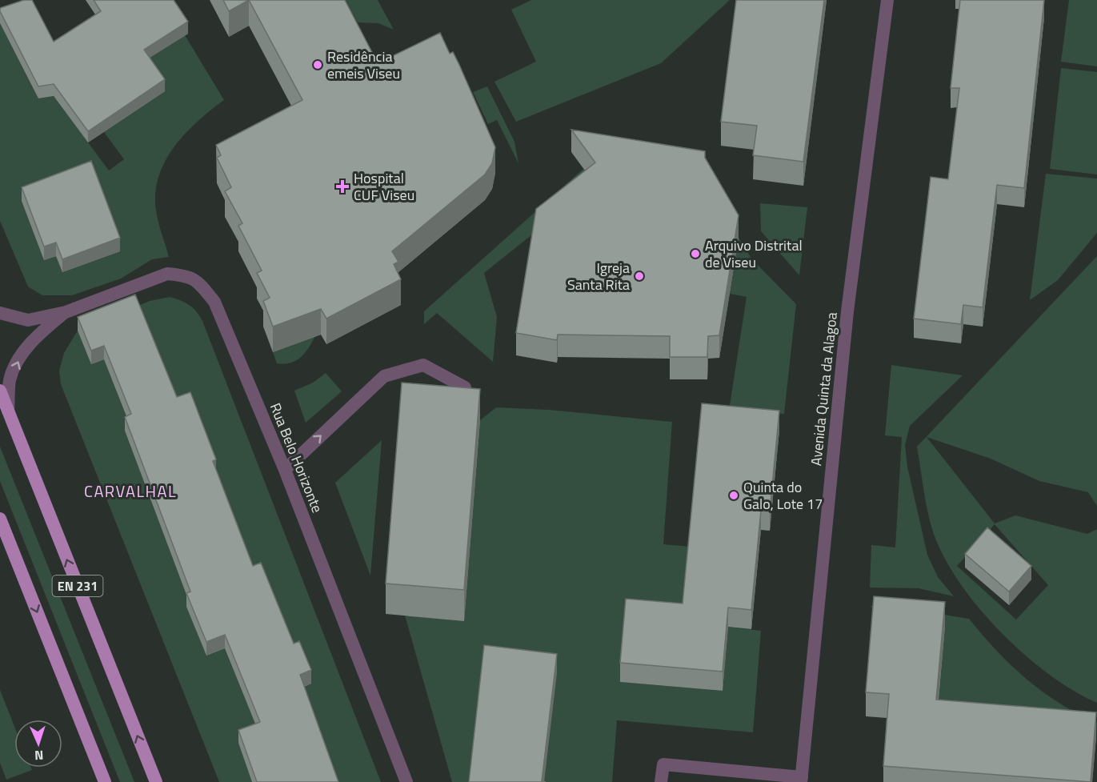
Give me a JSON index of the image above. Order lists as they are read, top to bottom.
{
  "streets": {
    "main road": ["EN 231"],
    "street": ["Avenida Quinta da Alagoa", "Rua Belo Horizonte"]
  },
  "crossings": [
    ["Rua Belo Horizonte", "EN 231"]
  ],
  "districts": ["CARVALHAL"],
  "places": {
    "other": [
      "Residência emeis Viseu",
      "Arquivo Distrital de Viseu",
      "Igreja Santa Rita",
      "Quinta do Galo, Lote 17"
    ],
    "health": ["Hospital CUF Viseu"]
  },
  "north": "bottom"
}
